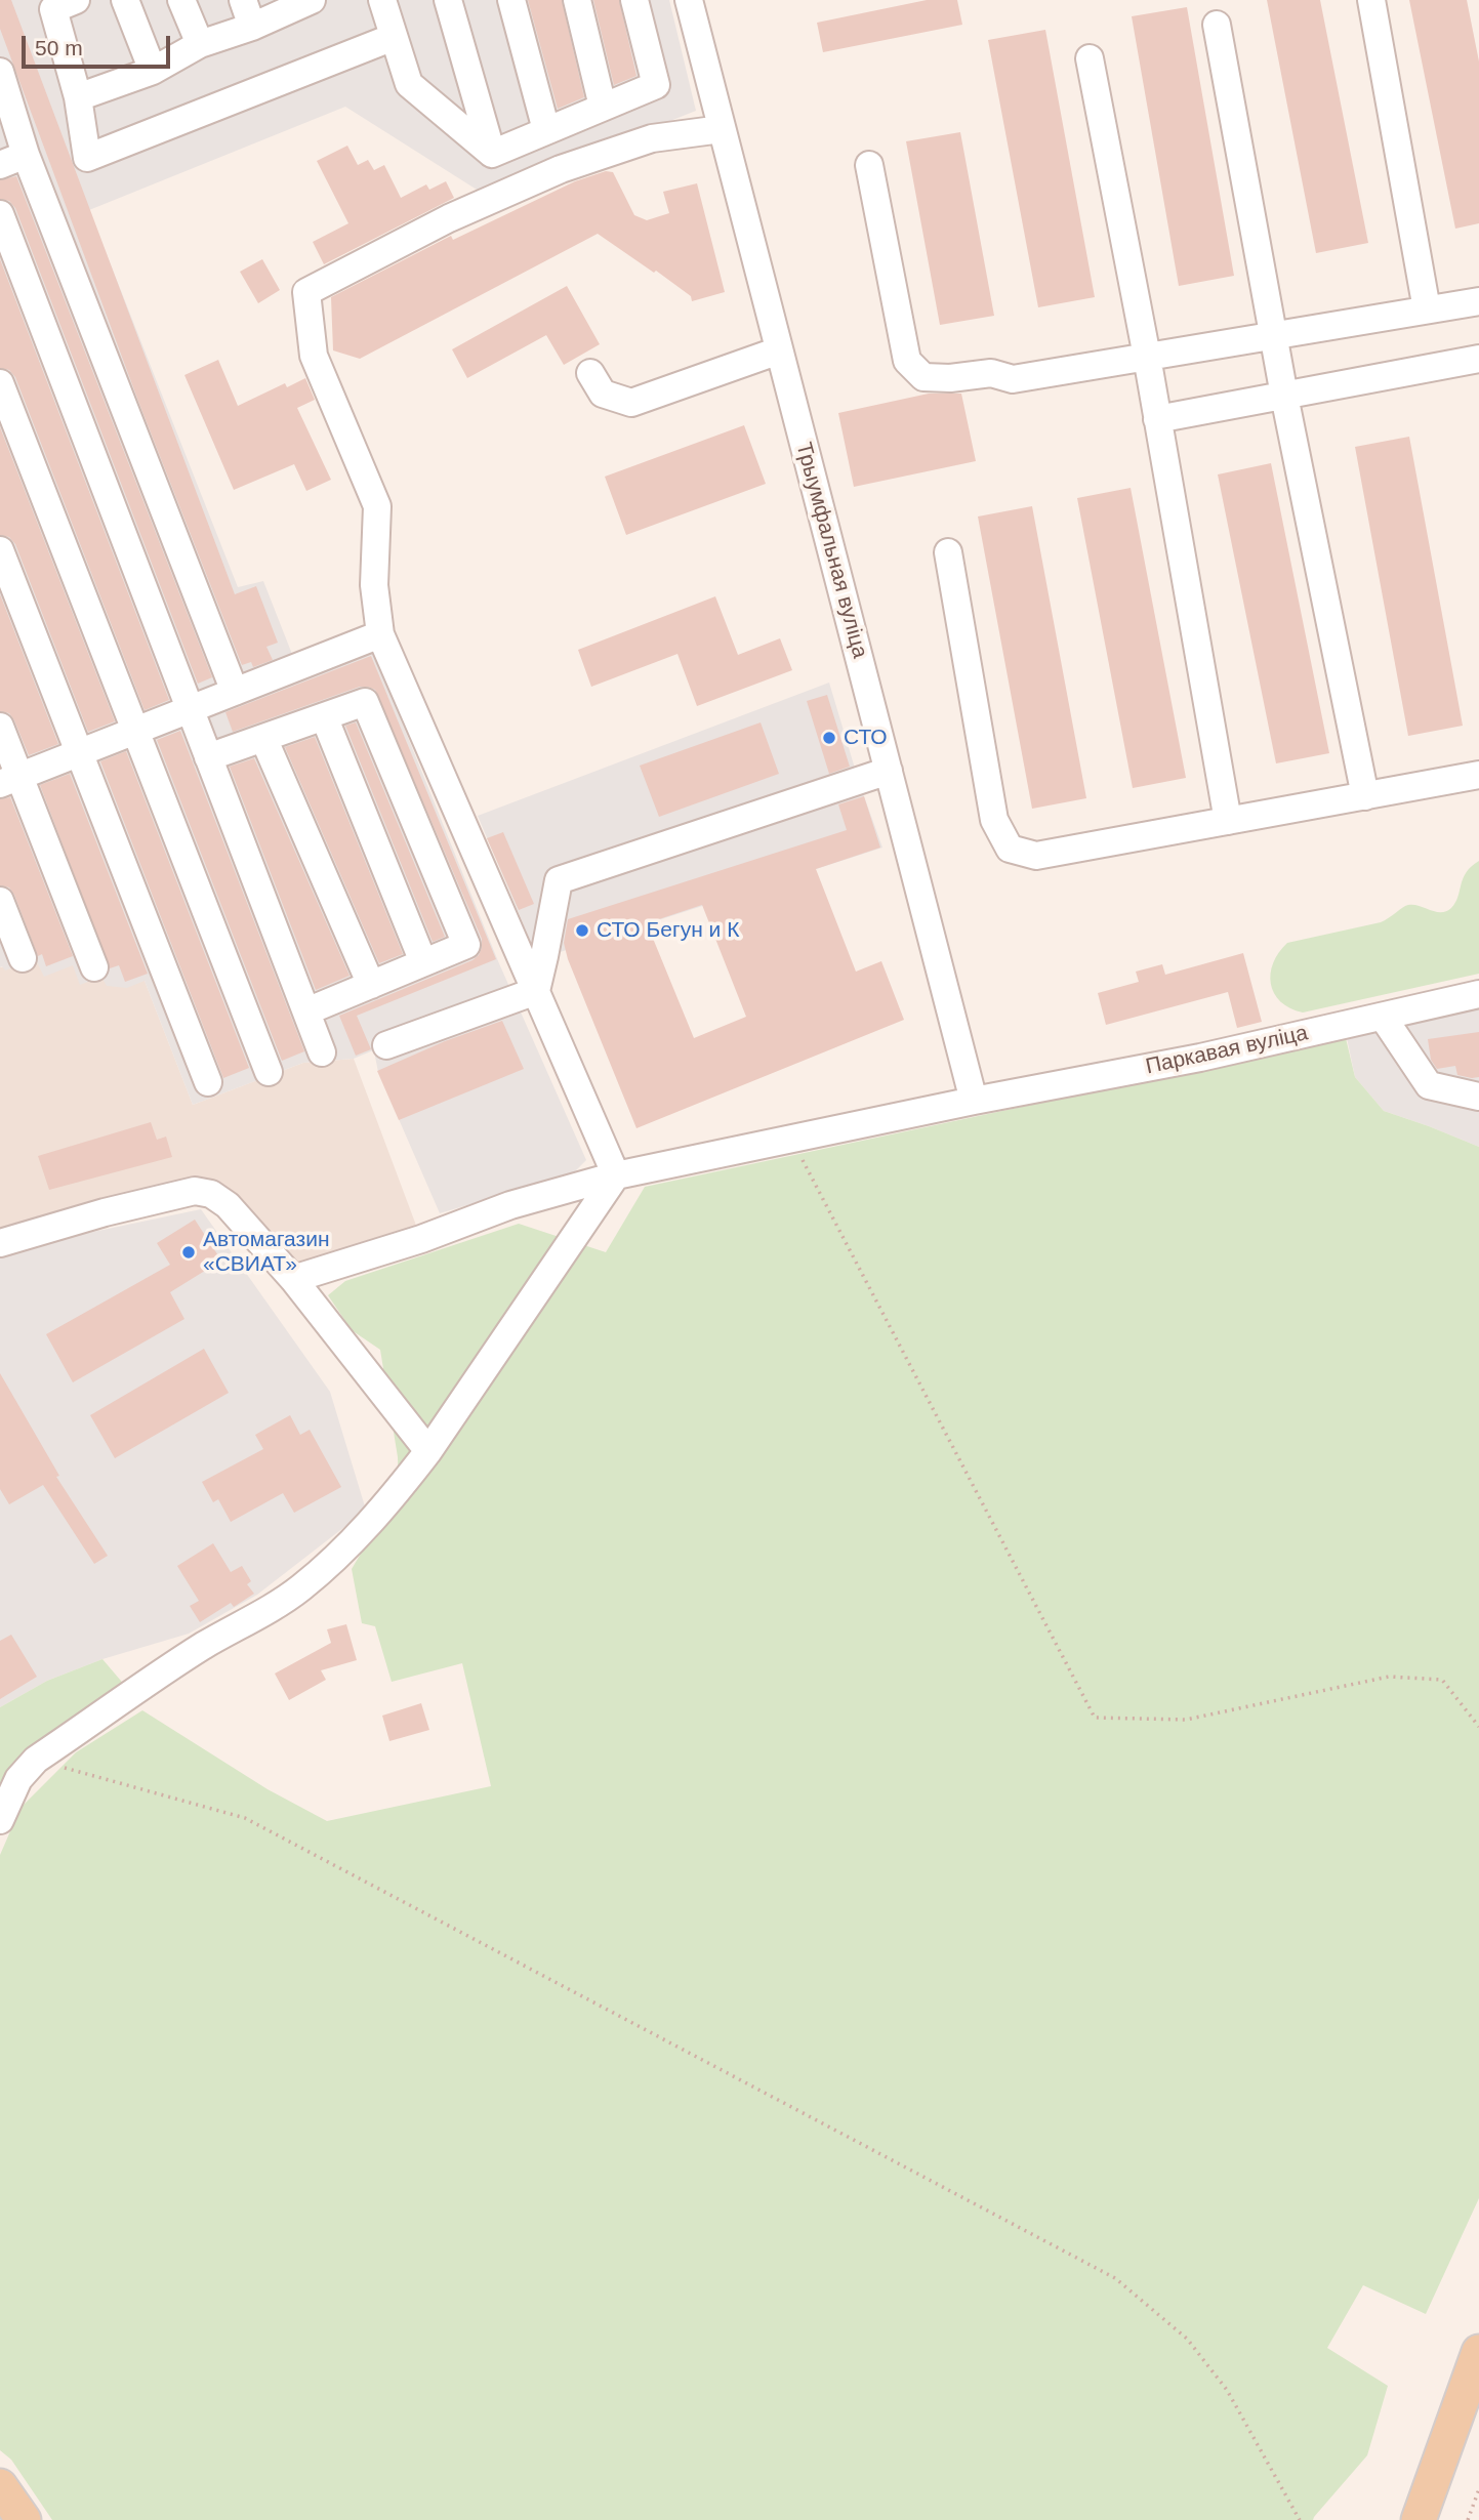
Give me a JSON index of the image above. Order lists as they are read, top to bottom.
{
  "streets": {
    "street": ["Трыумфальная вуліца", "Паркавая вуліца"]
  },
  "crossings": [
    ["Трыумфальная вуліца", "Паркавая вуліца"]
  ],
  "places": ["СТО", "СТО Бегун и К", "Автомагазин «СВИАТ»"],
  "scale_bar": "50 m"
}
